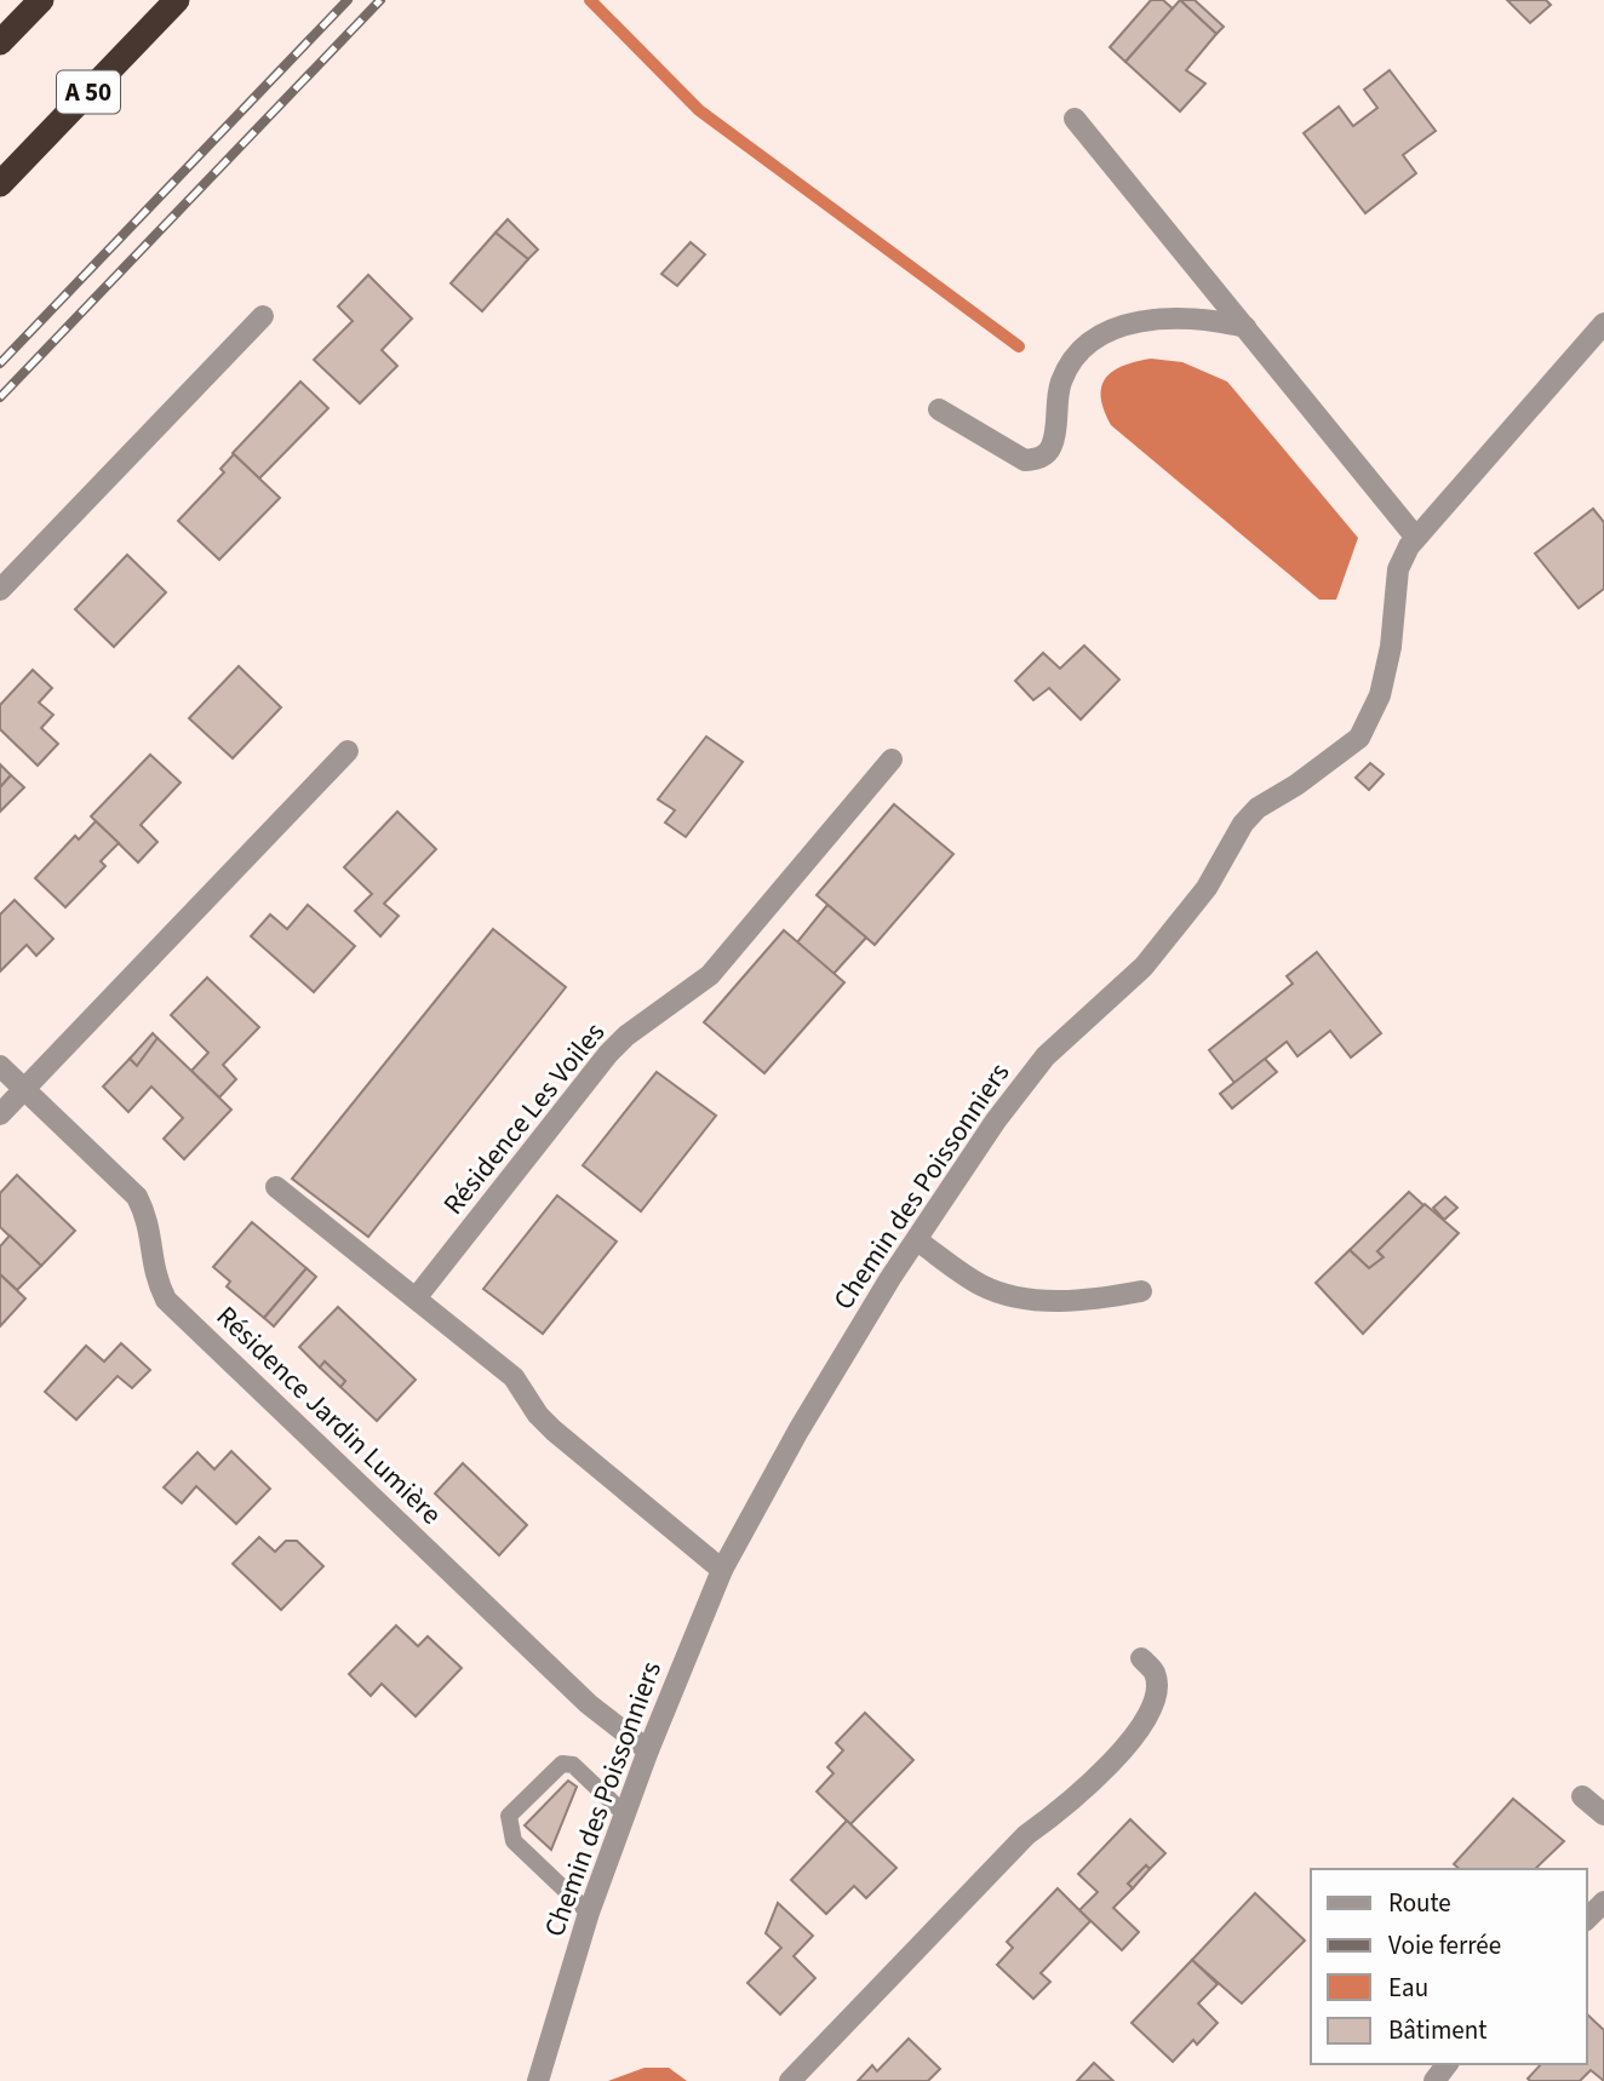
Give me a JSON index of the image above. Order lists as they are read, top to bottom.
{
  "streets": {
    "highway": ["A 50"],
    "street": ["Résidence Les Voiles", "Chemin des Poissonniers", "Résidence Jardin Lumière"]
  },
  "crossings": [
    ["Chemin des Poissonniers", "Résidence Jardin Lumière"]
  ],
  "legend": [
    "Route",
    "Voie ferrée",
    "Eau",
    "Bâtiment"
  ]
}
